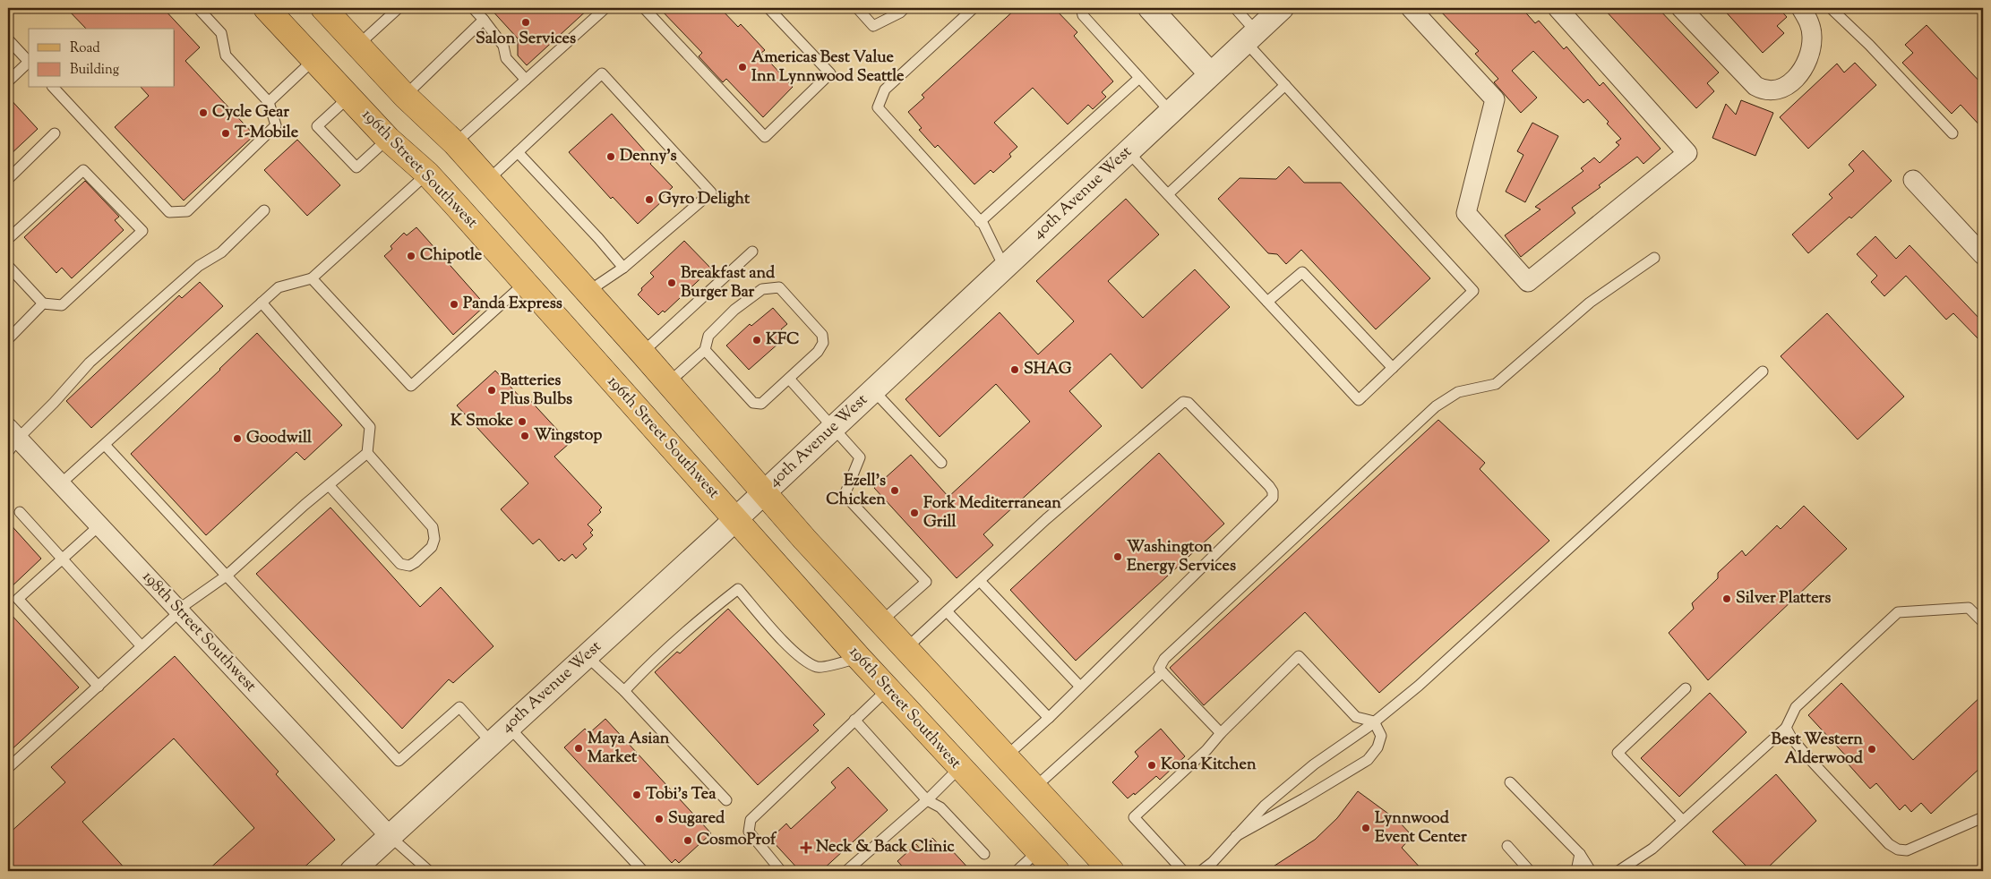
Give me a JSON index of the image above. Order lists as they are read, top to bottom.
{
  "streets": {
    "main road": ["196th Street Southwest"],
    "street": ["40th Avenue West", "198th Street Southwest"]
  },
  "crossings": [
    ["196th Street Southwest", "40th Avenue West"],
    ["40th Avenue West", "198th Street Southwest"]
  ],
  "places": {
    "other": [
      "Salon Services",
      "Americas Best Value Inn Lynnwood Seattle",
      "Cycle Gear",
      "T-Mobile",
      "Denny's",
      "Gyro Delight",
      "Chipotle",
      "Breakfast and Burger Bar",
      "Panda Express",
      "KFC",
      "SHAG",
      "Batteries Plus Bulbs",
      "K Smoke",
      "Wingstop",
      "Goodwill",
      "Ezell's Chicken",
      "Fork Mediterranean Grill",
      "Washington Energy Services",
      "Silver Platters",
      "Maya Asian Market",
      "Best Western Alderwood",
      "Kona Kitchen",
      "Tobi’s Tea",
      "Sugared",
      "Lynnwood Event Center",
      "CosmoProf"
    ],
    "health": ["Neck & Back Clinic"]
  },
  "legend": ["Road", "Building"]
}
